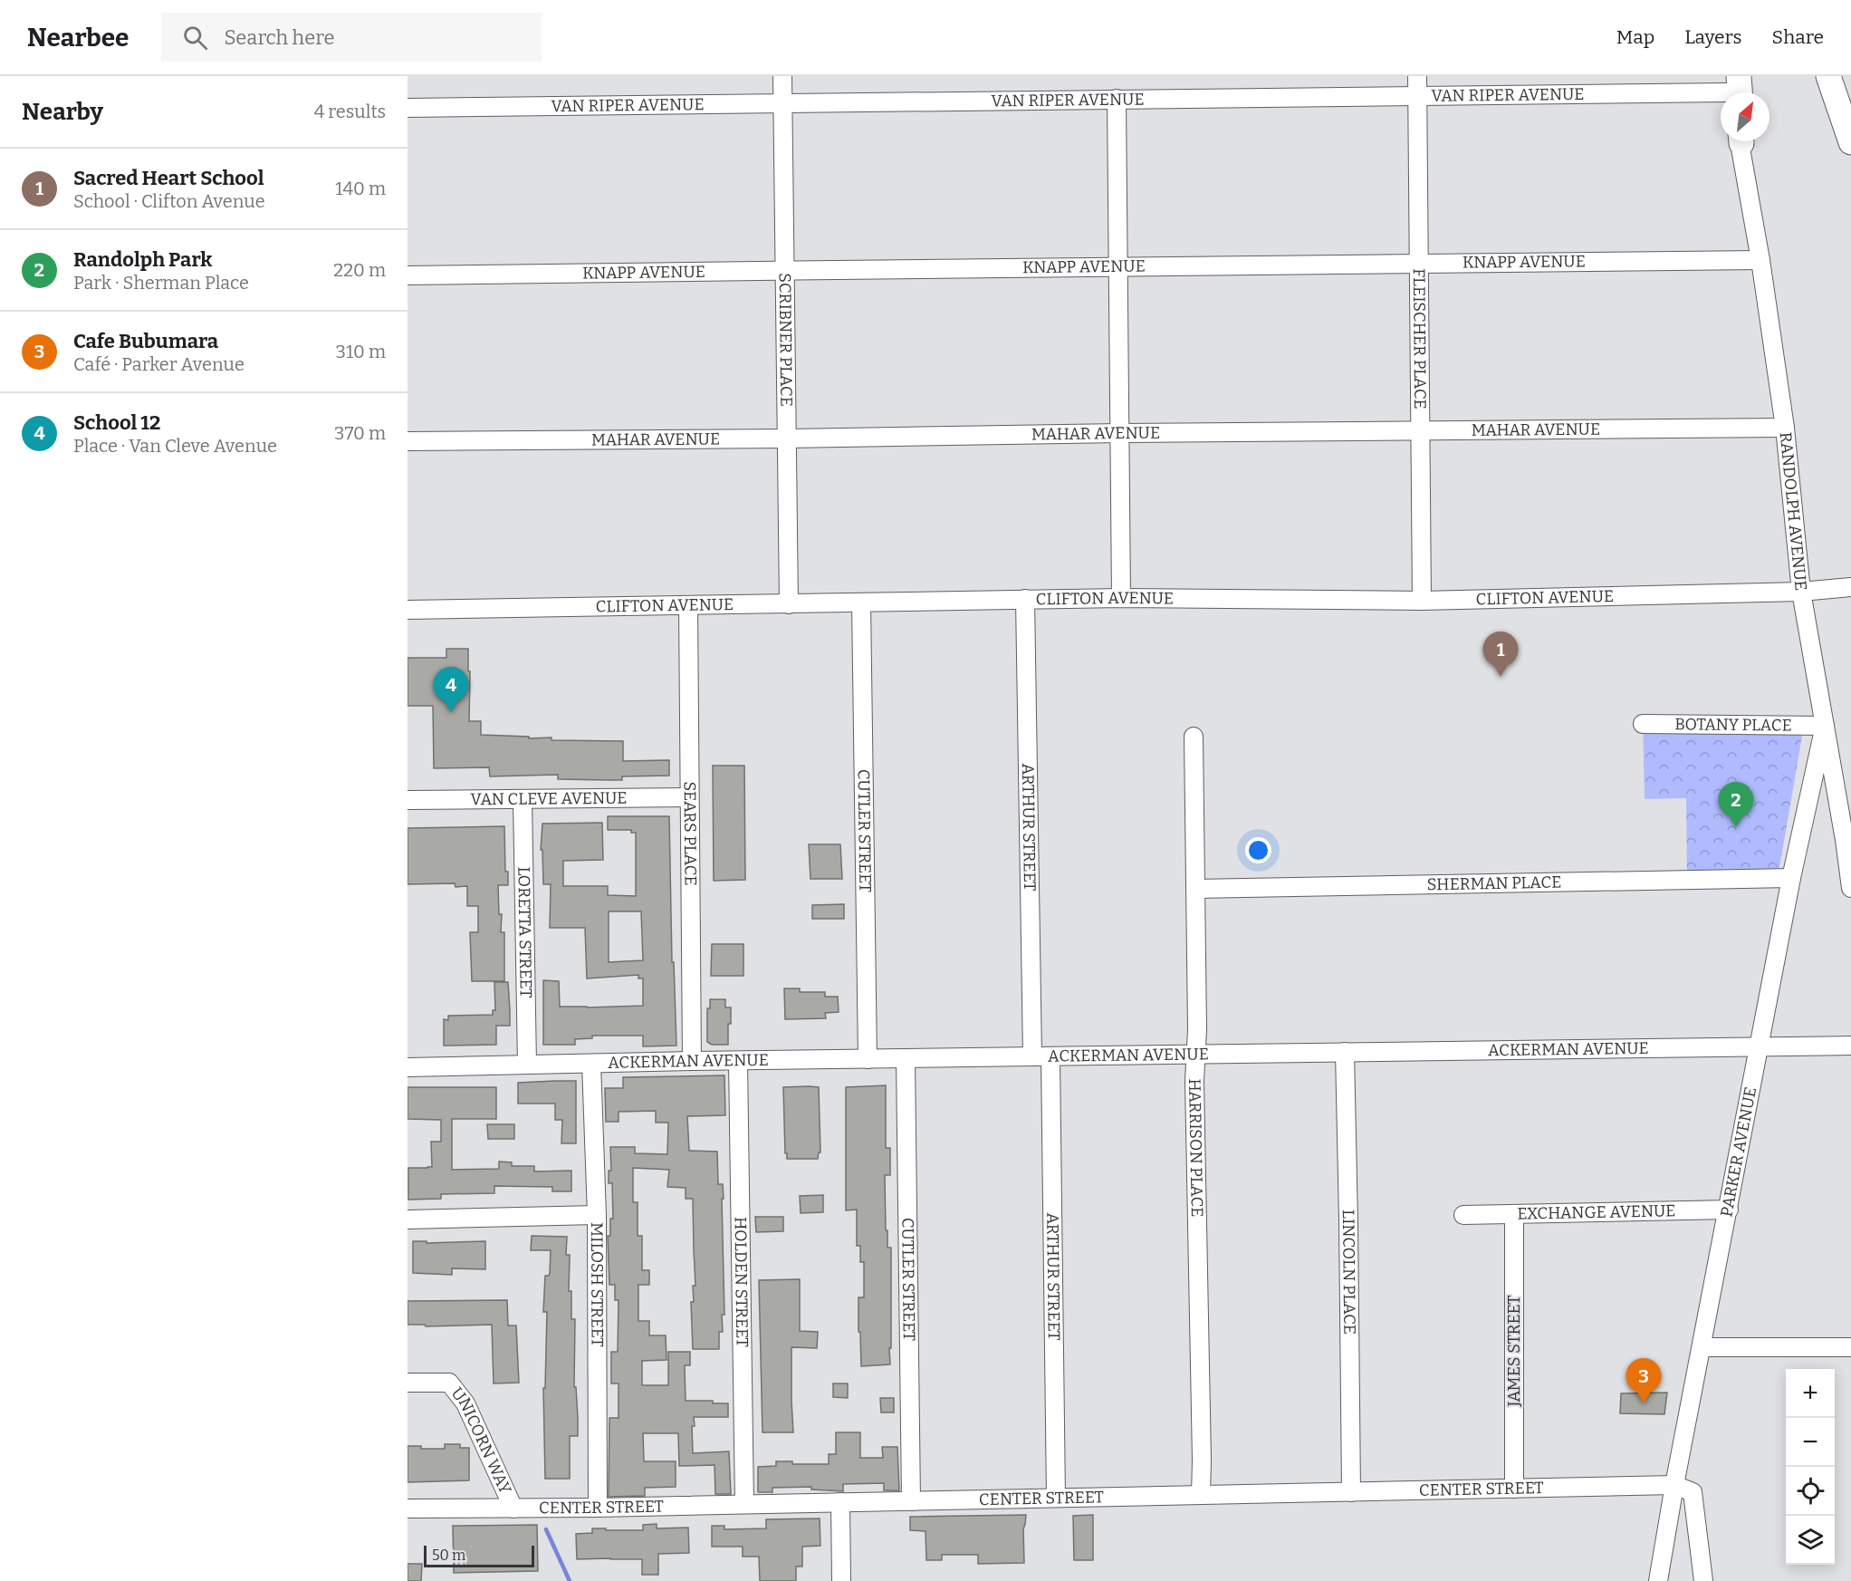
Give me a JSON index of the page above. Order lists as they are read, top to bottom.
{
  "streets": {
    "street": [
      "VAN RIPER AVENUE",
      "KNAPP AVENUE",
      "FLEISCHER PLACE",
      "SCRIBNER PLACE",
      "MAHAR AVENUE",
      "RANDOLPH AVENUE",
      "CLIFTON AVENUE",
      "BOTANY PLACE",
      "VAN CLEVE AVENUE",
      "ARTHUR STREET",
      "CUTLER STREET",
      "SEARS PLACE",
      "SHERMAN PLACE",
      "LORETTA STREET",
      "ACKERMAN AVENUE",
      "HARRISON PLACE",
      "PARKER AVENUE",
      "EXCHANGE AVENUE",
      "LINCOLN PLACE",
      "HOLDEN STREET",
      "MILOSH STREET",
      "JAMES STREET",
      "UNICORN WAY",
      "CENTER STREET"
    ]
  },
  "crossings": [
    ["VAN RIPER AVENUE", "FLEISCHER PLACE"],
    ["VAN RIPER AVENUE", "SCRIBNER PLACE"],
    ["KNAPP AVENUE", "FLEISCHER PLACE"],
    ["KNAPP AVENUE", "SCRIBNER PLACE"],
    ["KNAPP AVENUE", "RANDOLPH AVENUE"],
    ["FLEISCHER PLACE", "MAHAR AVENUE"],
    ["FLEISCHER PLACE", "CLIFTON AVENUE"],
    ["SCRIBNER PLACE", "MAHAR AVENUE"],
    ["SCRIBNER PLACE", "CLIFTON AVENUE"],
    ["MAHAR AVENUE", "RANDOLPH AVENUE"],
    ["RANDOLPH AVENUE", "CLIFTON AVENUE"],
    ["RANDOLPH AVENUE", "BOTANY PLACE"],
    ["RANDOLPH AVENUE", "PARKER AVENUE"],
    ["CLIFTON AVENUE", "ARTHUR STREET"],
    ["CLIFTON AVENUE", "CUTLER STREET"],
    ["CLIFTON AVENUE", "SEARS PLACE"],
    ["BOTANY PLACE", "PARKER AVENUE"],
    ["VAN CLEVE AVENUE", "SEARS PLACE"],
    ["VAN CLEVE AVENUE", "LORETTA STREET"],
    ["ARTHUR STREET", "ACKERMAN AVENUE"],
    ["ARTHUR STREET", "CENTER STREET"],
    ["CUTLER STREET", "ACKERMAN AVENUE"],
    ["CUTLER STREET", "CENTER STREET"],
    ["SEARS PLACE", "ACKERMAN AVENUE"],
    ["SHERMAN PLACE", "HARRISON PLACE"],
    ["SHERMAN PLACE", "PARKER AVENUE"],
    ["LORETTA STREET", "ACKERMAN AVENUE"],
    ["ACKERMAN AVENUE", "HARRISON PLACE"],
    ["ACKERMAN AVENUE", "PARKER AVENUE"],
    ["ACKERMAN AVENUE", "LINCOLN PLACE"],
    ["ACKERMAN AVENUE", "HOLDEN STREET"],
    ["ACKERMAN AVENUE", "MILOSH STREET"],
    ["HARRISON PLACE", "CENTER STREET"],
    ["PARKER AVENUE", "EXCHANGE AVENUE"],
    ["PARKER AVENUE", "CENTER STREET"],
    ["EXCHANGE AVENUE", "JAMES STREET"],
    ["LINCOLN PLACE", "CENTER STREET"],
    ["HOLDEN STREET", "CENTER STREET"],
    ["MILOSH STREET", "CENTER STREET"],
    ["JAMES STREET", "CENTER STREET"],
    ["UNICORN WAY", "CENTER STREET"]
  ],
  "scale_bar": "50 m",
  "north": "top right",
  "page": {
    "header": "Nearbee",
    "search": "Search here",
    "nav": ["Map", "Layers", "Share"],
    "heading": ["Nearby", "4 results"],
    "list": [
      {
        "mark": "1",
        "name": "Sacred Heart School",
        "note": "School · Clifton Avenue",
        "value": "140 m"
      },
      {
        "mark": "2",
        "name": "Randolph Park",
        "note": "Park · Sherman Place",
        "value": "220 m"
      },
      {
        "mark": "3",
        "name": "Cafe Bubumara",
        "note": "Café · Parker Avenue",
        "value": "310 m"
      },
      {
        "mark": "4",
        "name": "School 12",
        "note": "Place · Van Cleve Avenue",
        "value": "370 m"
      }
    ],
    "pins": [
      "1",
      "4",
      "2",
      "3"
    ],
    "map_buttons": ["+", "−"],
    "scale": "50 m"
  }
}
